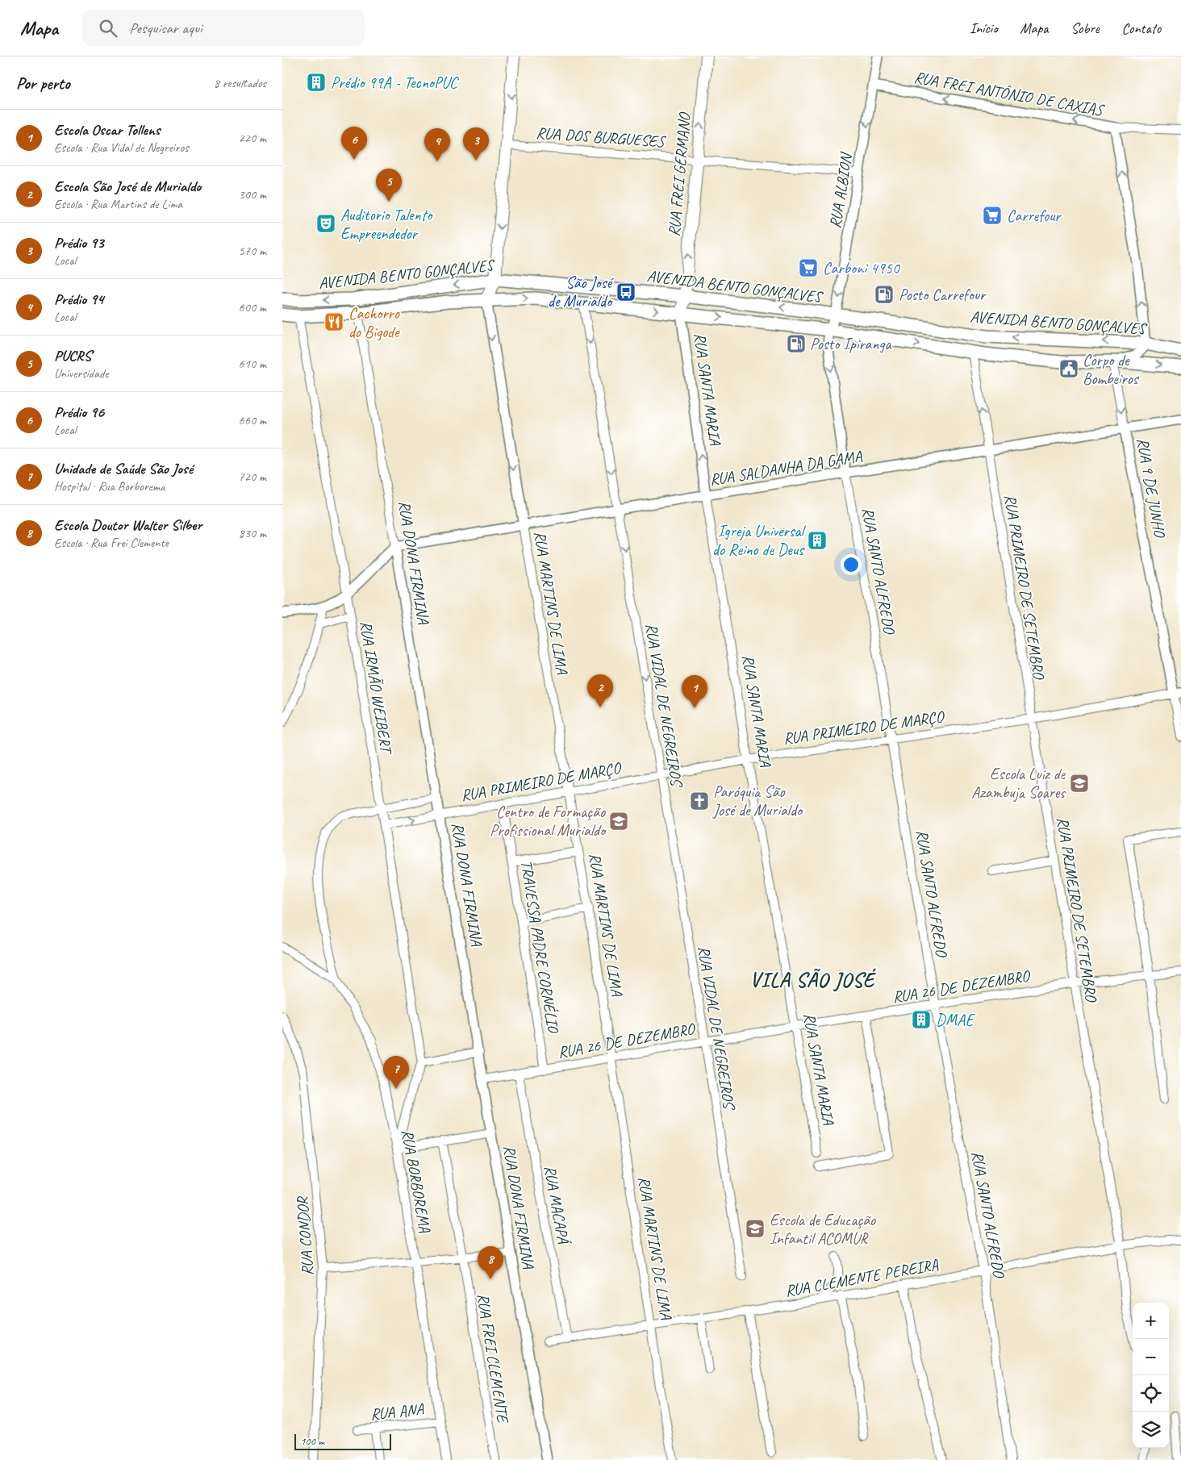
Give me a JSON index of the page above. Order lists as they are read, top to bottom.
{
  "streets": {
    "main road": ["RUA FREI GERMANO", "AVENIDA BENTO GONÇALVES", "RUA SANTA MARIA"],
    "street": [
      "RUA FREI ANTÔNIO DE CAXIAS",
      "RUA DOS BURGUESES",
      "RUA ALBION",
      "RUA SALDANHA DA GAMA",
      "RUA 9 DE JUNHO",
      "RUA DONA FIRMINA",
      "RUA SANTO ALFREDO",
      "RUA PRIMEIRO DE SETEMBRO",
      "RUA MARTINS DE LIMA",
      "RUA IRMÃO WEIBERT",
      "RUA VIDAL DE NEGREIROS",
      "RUA PRIMEIRO DE MARÇO",
      "TRAVESSA PADRE CORNÉLIO",
      "RUA 26 DE DEZEMBRO",
      "RUA BORBOREMA",
      "RUA MACAPÁ",
      "RUA CONDOR",
      "RUA CLEMENTE PEREIRA",
      "RUA FREI CLEMENTE",
      "RUA ANA"
    ]
  },
  "crossings": [
    ["RUA FREI ANTÔNIO DE CAXIAS", "RUA ALBION"],
    ["RUA DOS BURGUESES", "RUA FREI GERMANO"],
    ["RUA DOS BURGUESES", "RUA ALBION"],
    ["RUA FREI GERMANO", "AVENIDA BENTO GONÇALVES"],
    ["RUA FREI GERMANO", "RUA SANTA MARIA"],
    ["RUA ALBION", "AVENIDA BENTO GONÇALVES"],
    ["RUA ALBION", "RUA SANTO ALFREDO"],
    ["AVENIDA BENTO GONÇALVES", "RUA SANTA MARIA"],
    ["AVENIDA BENTO GONÇALVES", "RUA 9 DE JUNHO"],
    ["AVENIDA BENTO GONÇALVES", "RUA DONA FIRMINA"],
    ["AVENIDA BENTO GONÇALVES", "RUA SANTO ALFREDO"],
    ["AVENIDA BENTO GONÇALVES", "RUA PRIMEIRO DE SETEMBRO"],
    ["AVENIDA BENTO GONÇALVES", "RUA MARTINS DE LIMA"],
    ["AVENIDA BENTO GONÇALVES", "RUA IRMÃO WEIBERT"],
    ["AVENIDA BENTO GONÇALVES", "RUA VIDAL DE NEGREIROS"],
    ["RUA SANTA MARIA", "RUA SALDANHA DA GAMA"],
    ["RUA SANTA MARIA", "RUA PRIMEIRO DE MARÇO"],
    ["RUA SANTA MARIA", "RUA 26 DE DEZEMBRO"],
    ["RUA SALDANHA DA GAMA", "RUA 9 DE JUNHO"],
    ["RUA SALDANHA DA GAMA", "RUA DONA FIRMINA"],
    ["RUA SALDANHA DA GAMA", "RUA SANTO ALFREDO"],
    ["RUA SALDANHA DA GAMA", "RUA PRIMEIRO DE SETEMBRO"],
    ["RUA SALDANHA DA GAMA", "RUA MARTINS DE LIMA"],
    ["RUA SALDANHA DA GAMA", "RUA VIDAL DE NEGREIROS"],
    ["RUA 9 DE JUNHO", "RUA PRIMEIRO DE MARÇO"],
    ["RUA DONA FIRMINA", "RUA PRIMEIRO DE MARÇO"],
    ["RUA DONA FIRMINA", "RUA 26 DE DEZEMBRO"],
    ["RUA SANTO ALFREDO", "RUA PRIMEIRO DE MARÇO"],
    ["RUA SANTO ALFREDO", "RUA 26 DE DEZEMBRO"],
    ["RUA SANTO ALFREDO", "RUA CLEMENTE PEREIRA"],
    ["RUA PRIMEIRO DE SETEMBRO", "RUA PRIMEIRO DE MARÇO"],
    ["RUA PRIMEIRO DE SETEMBRO", "RUA 26 DE DEZEMBRO"],
    ["RUA PRIMEIRO DE SETEMBRO", "RUA CLEMENTE PEREIRA"],
    ["RUA MARTINS DE LIMA", "RUA PRIMEIRO DE MARÇO"],
    ["RUA MARTINS DE LIMA", "RUA 26 DE DEZEMBRO"],
    ["RUA MARTINS DE LIMA", "RUA CLEMENTE PEREIRA"],
    ["RUA IRMÃO WEIBERT", "RUA PRIMEIRO DE MARÇO"],
    ["RUA VIDAL DE NEGREIROS", "RUA PRIMEIRO DE MARÇO"],
    ["RUA VIDAL DE NEGREIROS", "RUA 26 DE DEZEMBRO"],
    ["RUA PRIMEIRO DE MARÇO", "TRAVESSA PADRE CORNÉLIO"],
    ["TRAVESSA PADRE CORNÉLIO", "RUA 26 DE DEZEMBRO"],
    ["RUA 26 DE DEZEMBRO", "RUA MACAPÁ"],
    ["RUA BORBOREMA", "RUA ANA"],
    ["RUA MACAPÁ", "RUA CLEMENTE PEREIRA"]
  ],
  "one_way": [
    "RUA FREI ANTÔNIO DE CAXIAS",
    "RUA FREI GERMANO",
    "RUA ALBION",
    "RUA VIDAL DE NEGREIROS"
  ],
  "districts": ["VILA SÃO JOSÉ"],
  "places": {
    "building": ["Prédio 99A - TecnoPUC", "Igreja Universal do Reino de Deus", "DMAE"],
    "supermarket": ["Carrefour", "Carboni 4950"],
    "theatre": ["Auditorio Talento Empreendedor"],
    "bus stop": ["São José de Murialdo"],
    "fuel station": ["Posto Carrefour", "Posto Ipiranga"],
    "restaurant": ["Cachorro do Bigode"],
    "public building": ["Corpo de Bombeiros"],
    "school or university": ["Escola Luiz de Azambuja Soares", "Centro de Formação Profissional Murialdo", "Escola de Educação Infantil ACOMUR"],
    "church": ["Paróquia São José de Murialdo"]
  },
  "scale_bar": "100 m",
  "page": {
    "header": "Mapa",
    "search": "Pesquisar aqui",
    "nav": [
      "Início",
      "Mapa",
      "Sobre",
      "Contato"
    ],
    "heading": ["Por perto", "8 resultados"],
    "list": [
      {
        "mark": "1",
        "name": "Escola Oscar Tollens",
        "note": "Escola · Rua Vidal de Negreiros",
        "value": "220 m"
      },
      {
        "mark": "2",
        "name": "Escola São José de Murialdo",
        "note": "Escola · Rua Martins de Lima",
        "value": "300 m"
      },
      {
        "mark": "3",
        "name": "Prédio 93",
        "note": "Local",
        "value": "570 m"
      },
      {
        "mark": "4",
        "name": "Prédio 94",
        "note": "Local",
        "value": "600 m"
      },
      {
        "mark": "5",
        "name": "PUCRS",
        "note": "Universidade",
        "value": "610 m"
      },
      {
        "mark": "6",
        "name": "Prédio 96",
        "note": "Local",
        "value": "660 m"
      },
      {
        "mark": "7",
        "name": "Unidade de Saúde São José",
        "note": "Hospital · Rua Borborema",
        "value": "720 m"
      },
      {
        "mark": "8",
        "name": "Escola Doutor Walter Silber",
        "note": "Escola · Rua Frei Clemente",
        "value": "830 m"
      }
    ],
    "pins": [
      "6",
      "3",
      "4",
      "5",
      "2",
      "1",
      "7",
      "8"
    ],
    "map_buttons": ["+", "−"],
    "scale": "100 m"
  }
}
